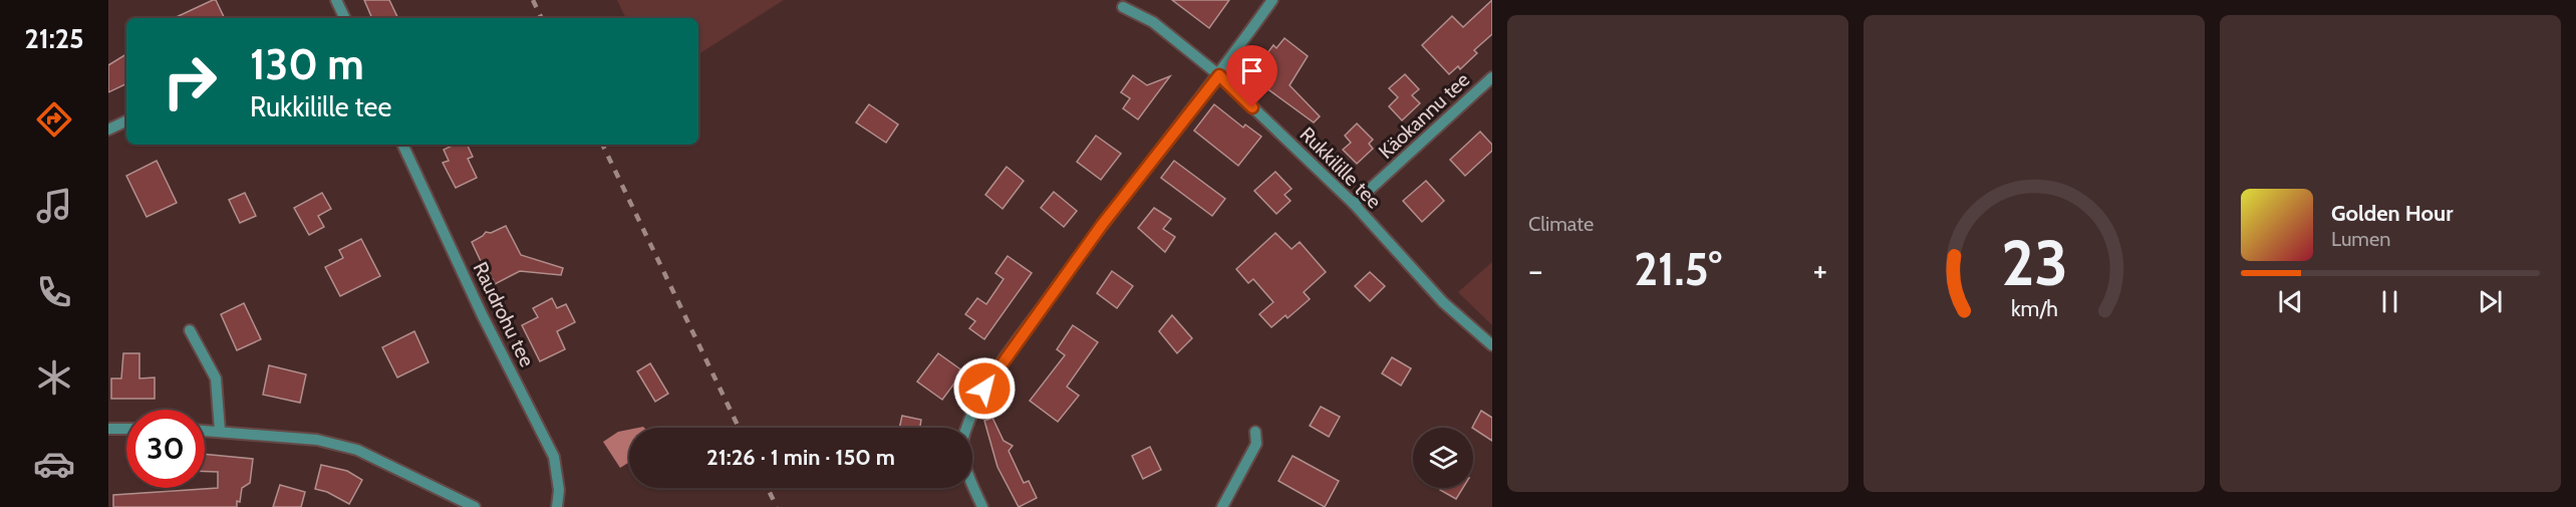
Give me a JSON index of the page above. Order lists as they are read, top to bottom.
{
  "streets": {
    "street": ["Käokannu tee", "Rukkilille tee", "Raudrohu tee"]
  },
  "crossings": [
    ["Käokannu tee", "Rukkilille tee"]
  ],
  "page": {
    "tabs": "21:25",
    "tile": "Climate",
    "turn": ["130 m", "Rukkilille tee"],
    "song": ["Golden Hour", "Lumen"],
    "heat": ["−", "21.5°", "+"],
    "limit": "30",
    "trip": "21:26 · 1 min · 150 m",
    "gauge": ["23", "km/h"]
  }
}
